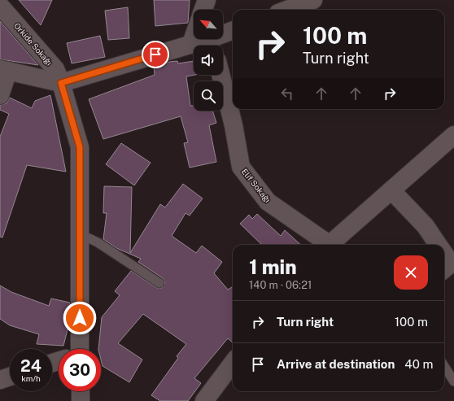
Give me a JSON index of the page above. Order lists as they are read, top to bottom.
{
  "streets": {
    "street": ["Orkide Sokağı", "Elif Sokağı"]
  },
  "north": "top left",
  "page": {
    "turn": ["100 m", "Turn right"],
    "heading": ["1 min", "140 m · 06:21"],
    "list": [
      {
        "name": "Turn right",
        "value": "100 m"
      },
      {
        "name": "Arrive at destination",
        "value": "40 m"
      }
    ],
    "speed": "24 km/h",
    "limit": "30"
  }
}
